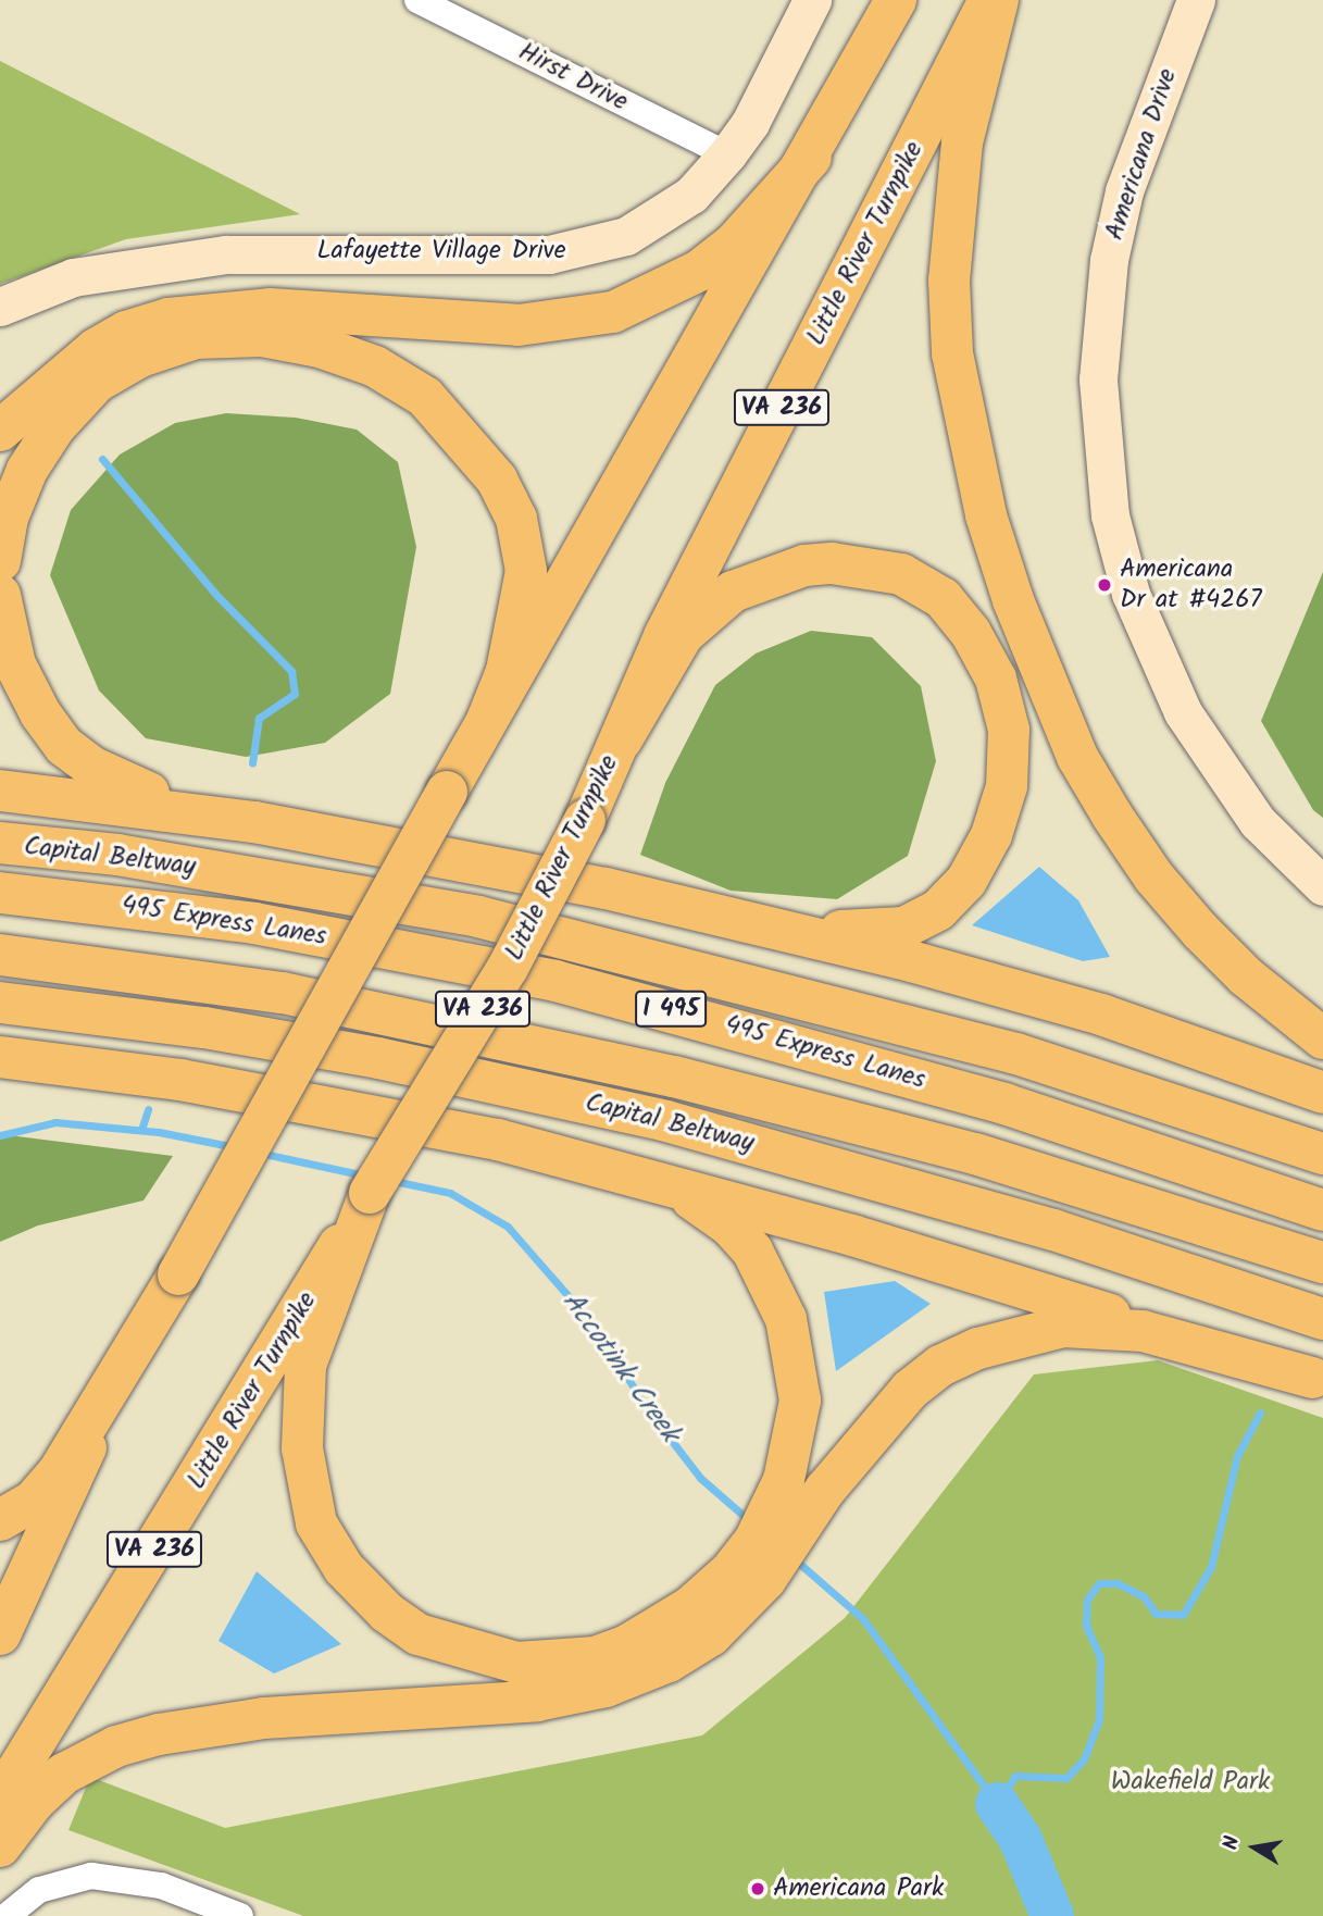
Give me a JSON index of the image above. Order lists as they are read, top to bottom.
{
  "streets": {
    "main road": [
      "Little River Turnpike",
      "VA 236",
      "Capital Beltway",
      "495 Express Lanes",
      "I 495"
    ],
    "street": ["Hirst Drive", "Americana Drive", "Lafayette Village Drive"]
  },
  "crossings": [
    ["Hirst Drive", "Lafayette Village Drive"]
  ],
  "water": ["Accotink Creek"],
  "parks": ["Wakefield Park"],
  "places": ["Americana Dr at #4267", "Americana Park"],
  "north": "left"
}
